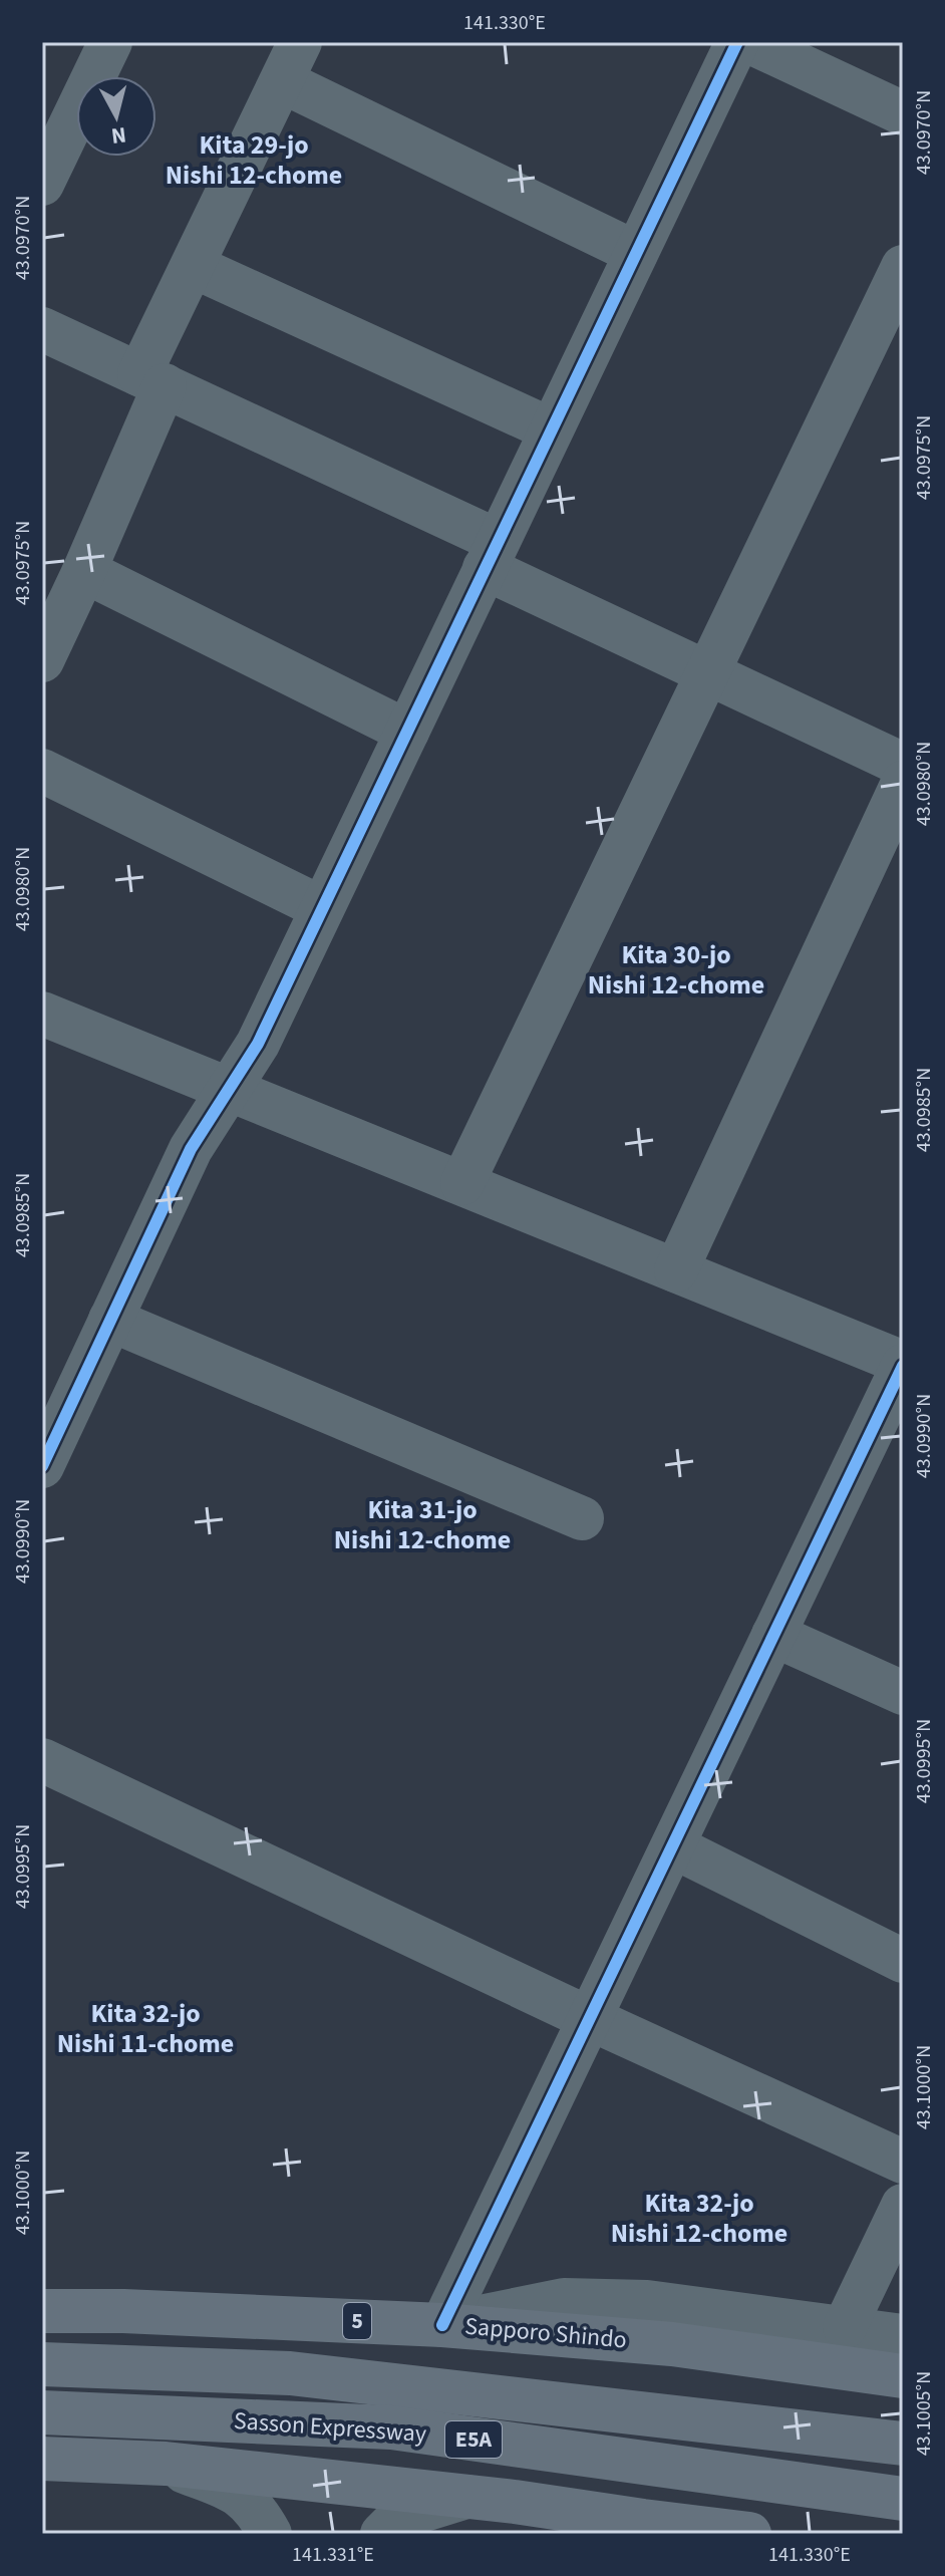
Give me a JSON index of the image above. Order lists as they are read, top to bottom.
{
  "streets": {
    "highway": [
      "5",
      "Sapporo Shindo",
      "Sasson Expressway",
      "E5A"
    ]
  },
  "districts": [
    "Kita 29-jo Nishi 12-chome",
    "Kita 30-jo Nishi 12-chome",
    "Kita 31-jo Nishi 12-chome",
    "Kita 32-jo Nishi 11-chome",
    "Kita 32-jo Nishi 12-chome"
  ],
  "north": "bottom",
  "coordinates": [
    "141.330°E",
    "43.0970°N",
    "43.0975°N",
    "43.0980°N",
    "43.0985°N",
    "43.0990°N",
    "43.0995°N",
    "43.1000°N",
    "43.1005°N",
    "141.331°E"
  ]
}
